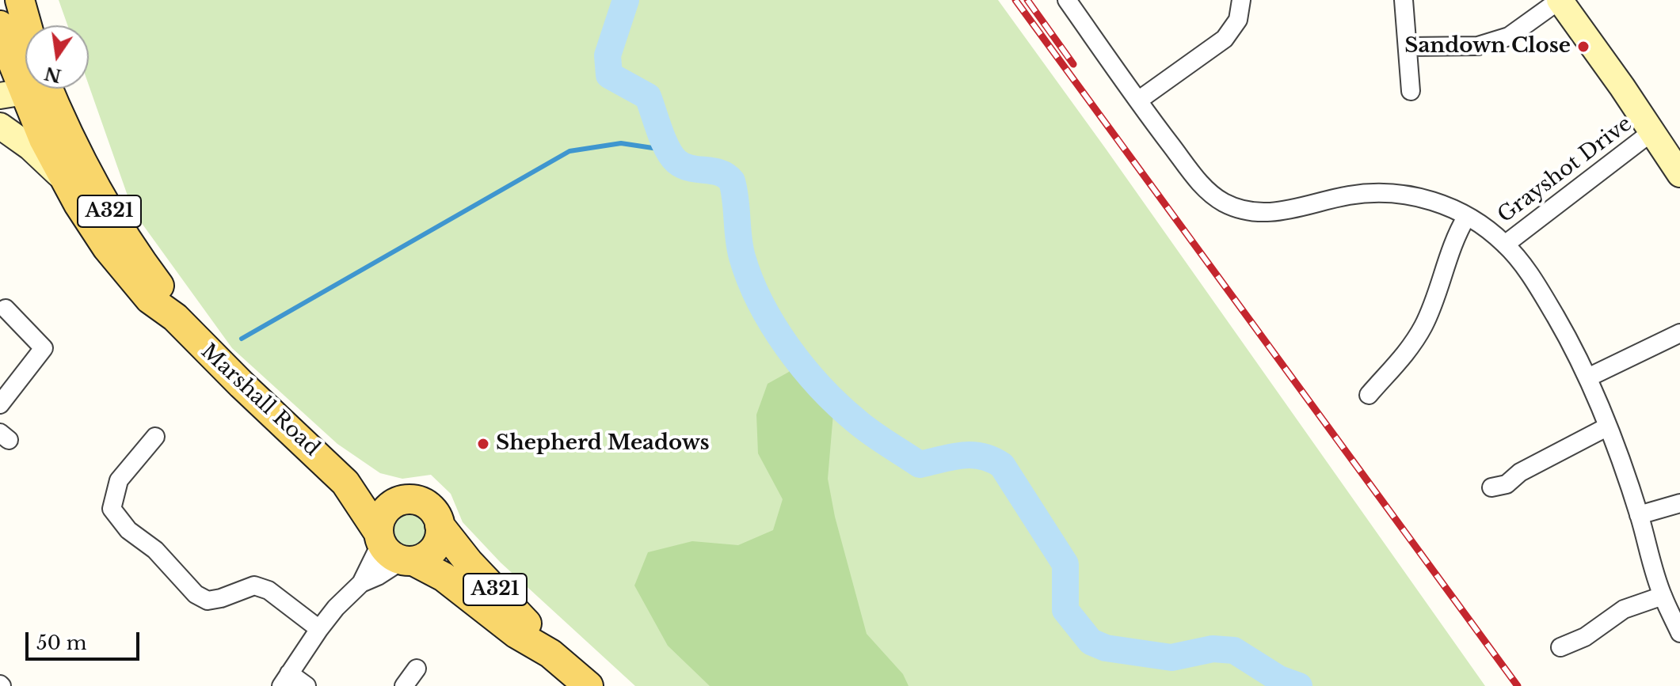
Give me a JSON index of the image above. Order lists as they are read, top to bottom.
{
  "streets": {
    "main road": ["A321", "Marshall Road"],
    "street": ["Grayshot Drive"]
  },
  "crossings": [
    ["A321", "Marshall Road"]
  ],
  "places": ["Sandown Close", "Shepherd Meadows"],
  "scale_bar": "50 m",
  "north": "bottom"
}
